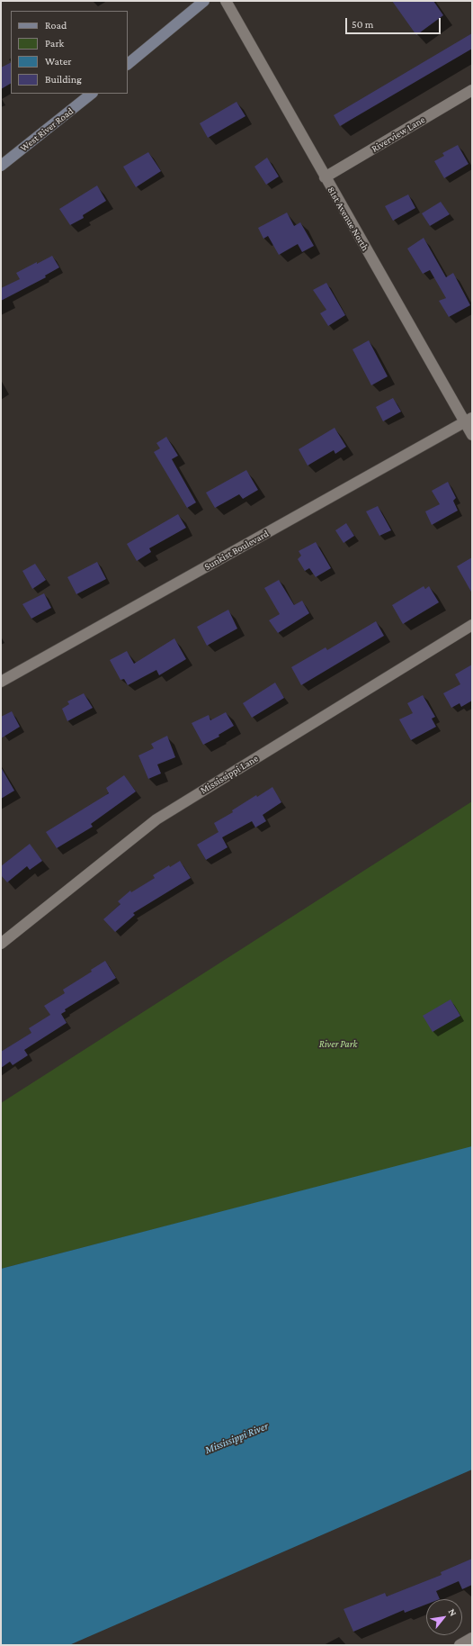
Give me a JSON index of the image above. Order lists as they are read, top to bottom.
{
  "streets": {
    "street": [
      "West River Road",
      "Riverview Lane",
      "81st Avenue North",
      "Sunkist Boulevard",
      "Mississippi Lane"
    ]
  },
  "crossings": [
    ["Riverview Lane", "81st Avenue North"],
    ["81st Avenue North", "Sunkist Boulevard"]
  ],
  "water": ["Mississippi River"],
  "parks": ["River Park"],
  "legend": [
    "Road",
    "Park",
    "Water",
    "Building"
  ],
  "scale_bar": "50 m",
  "north": "top right"
}
